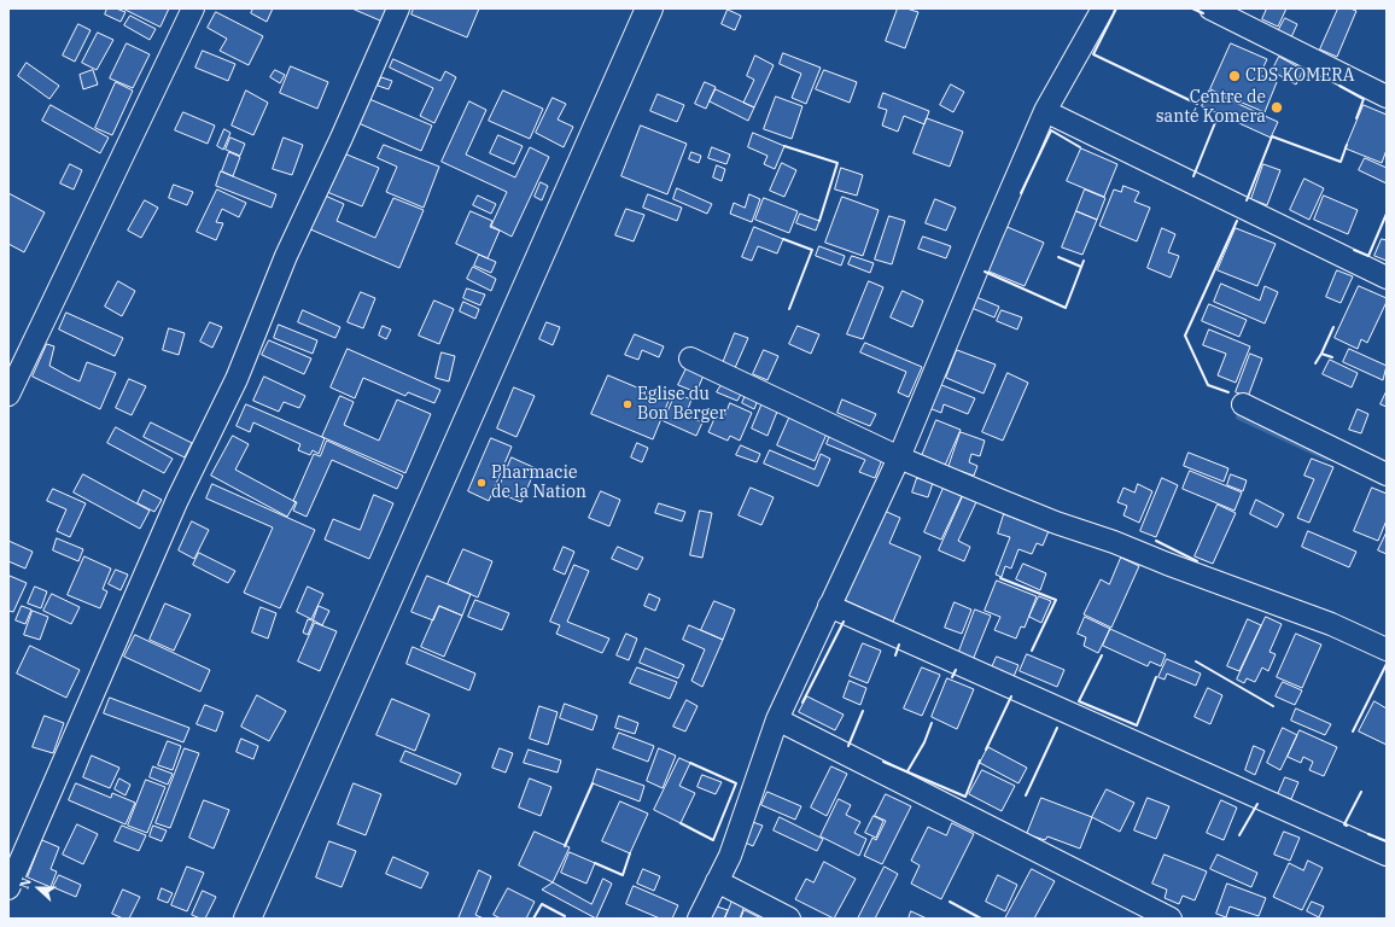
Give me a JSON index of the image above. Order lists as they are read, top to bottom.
{
  "places": [
    "CDS KOMERA",
    "Centre de santé Komera",
    "Eglise du Bon Berger",
    "Pharmacie de la Nation"
  ],
  "north": "left"
}
